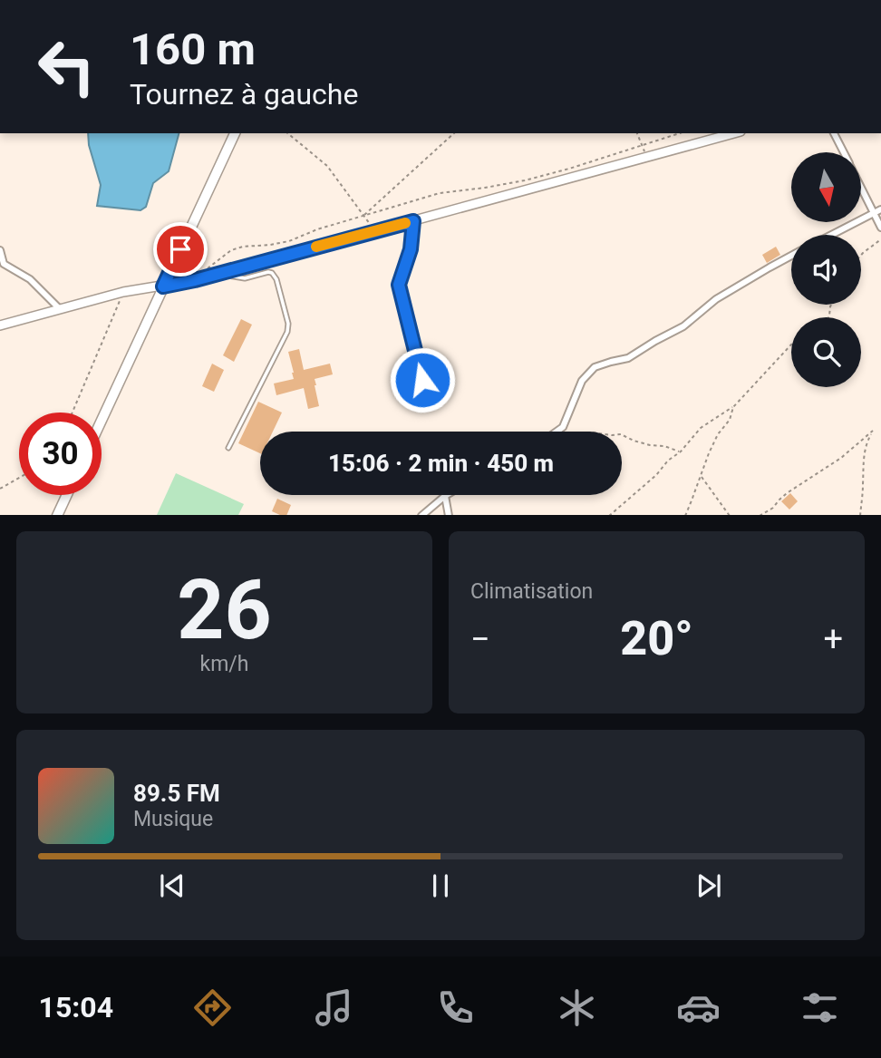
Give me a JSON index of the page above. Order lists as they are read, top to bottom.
{
  "north": "bottom",
  "page": {
    "turn": ["160 m", "Tournez à gauche"],
    "limit": "30",
    "trip": "15:06 · 2 min · 450 m",
    "tile": [
      ["26", "km/h"],
      "Climatisation"
    ],
    "heat": ["−", "20°", "+"],
    "song": ["89.5 FM", "Musique"],
    "tabs": "15:04"
  }
}
